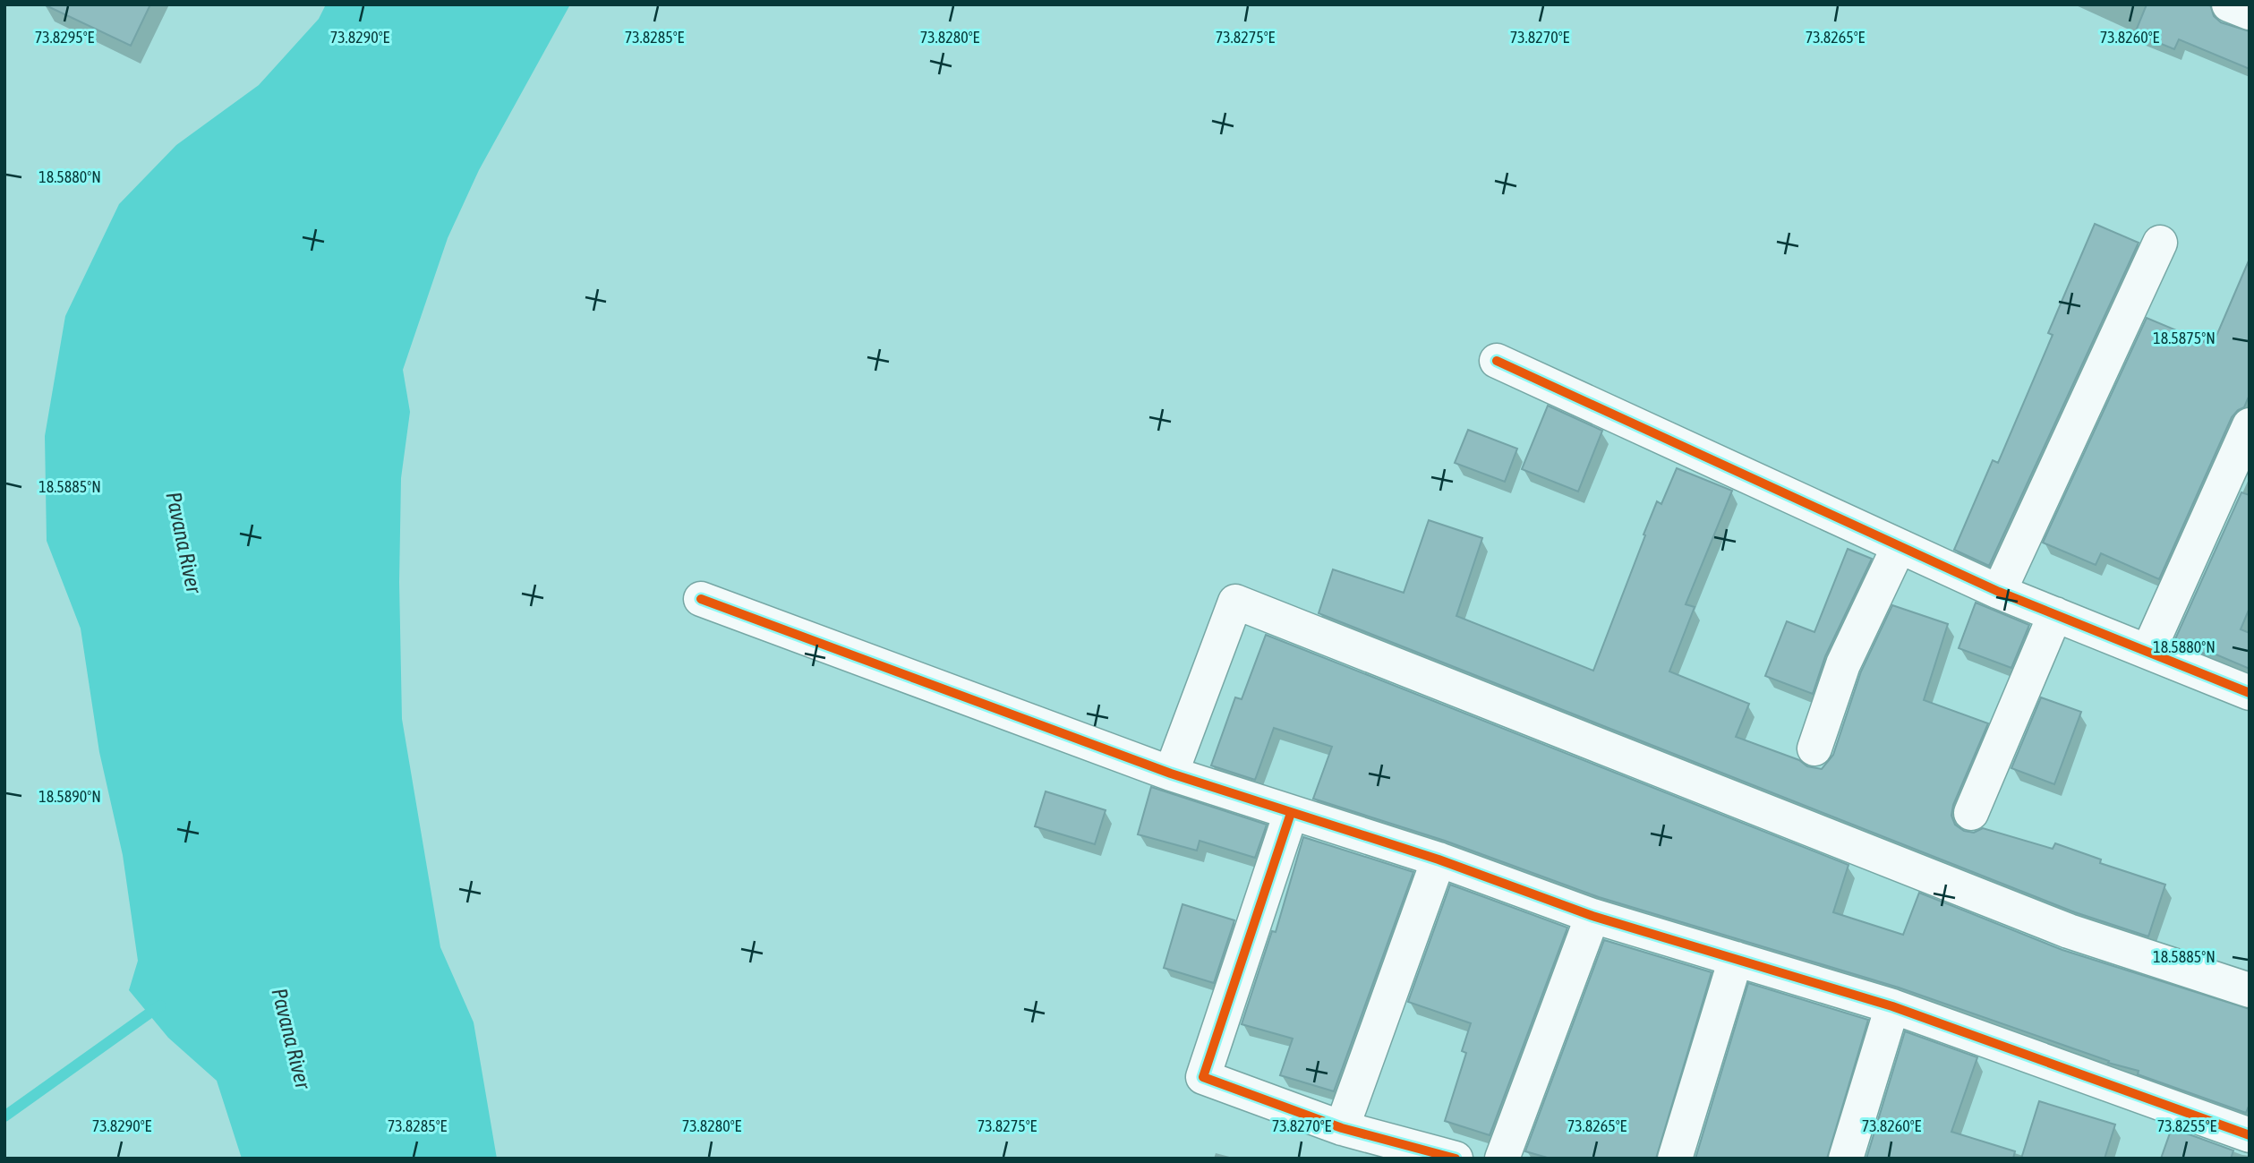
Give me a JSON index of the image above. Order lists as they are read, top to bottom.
{
  "water": ["Pavana River"],
  "coordinates": [
    "73.8295°E",
    "73.8290°E",
    "73.8285°E",
    "73.8280°E",
    "73.8275°E",
    "73.8270°E",
    "73.8265°E",
    "73.8260°E",
    "18.5880°N",
    "18.5875°N",
    "18.5885°N",
    "18.5890°N",
    "73.8255°E"
  ]
}
